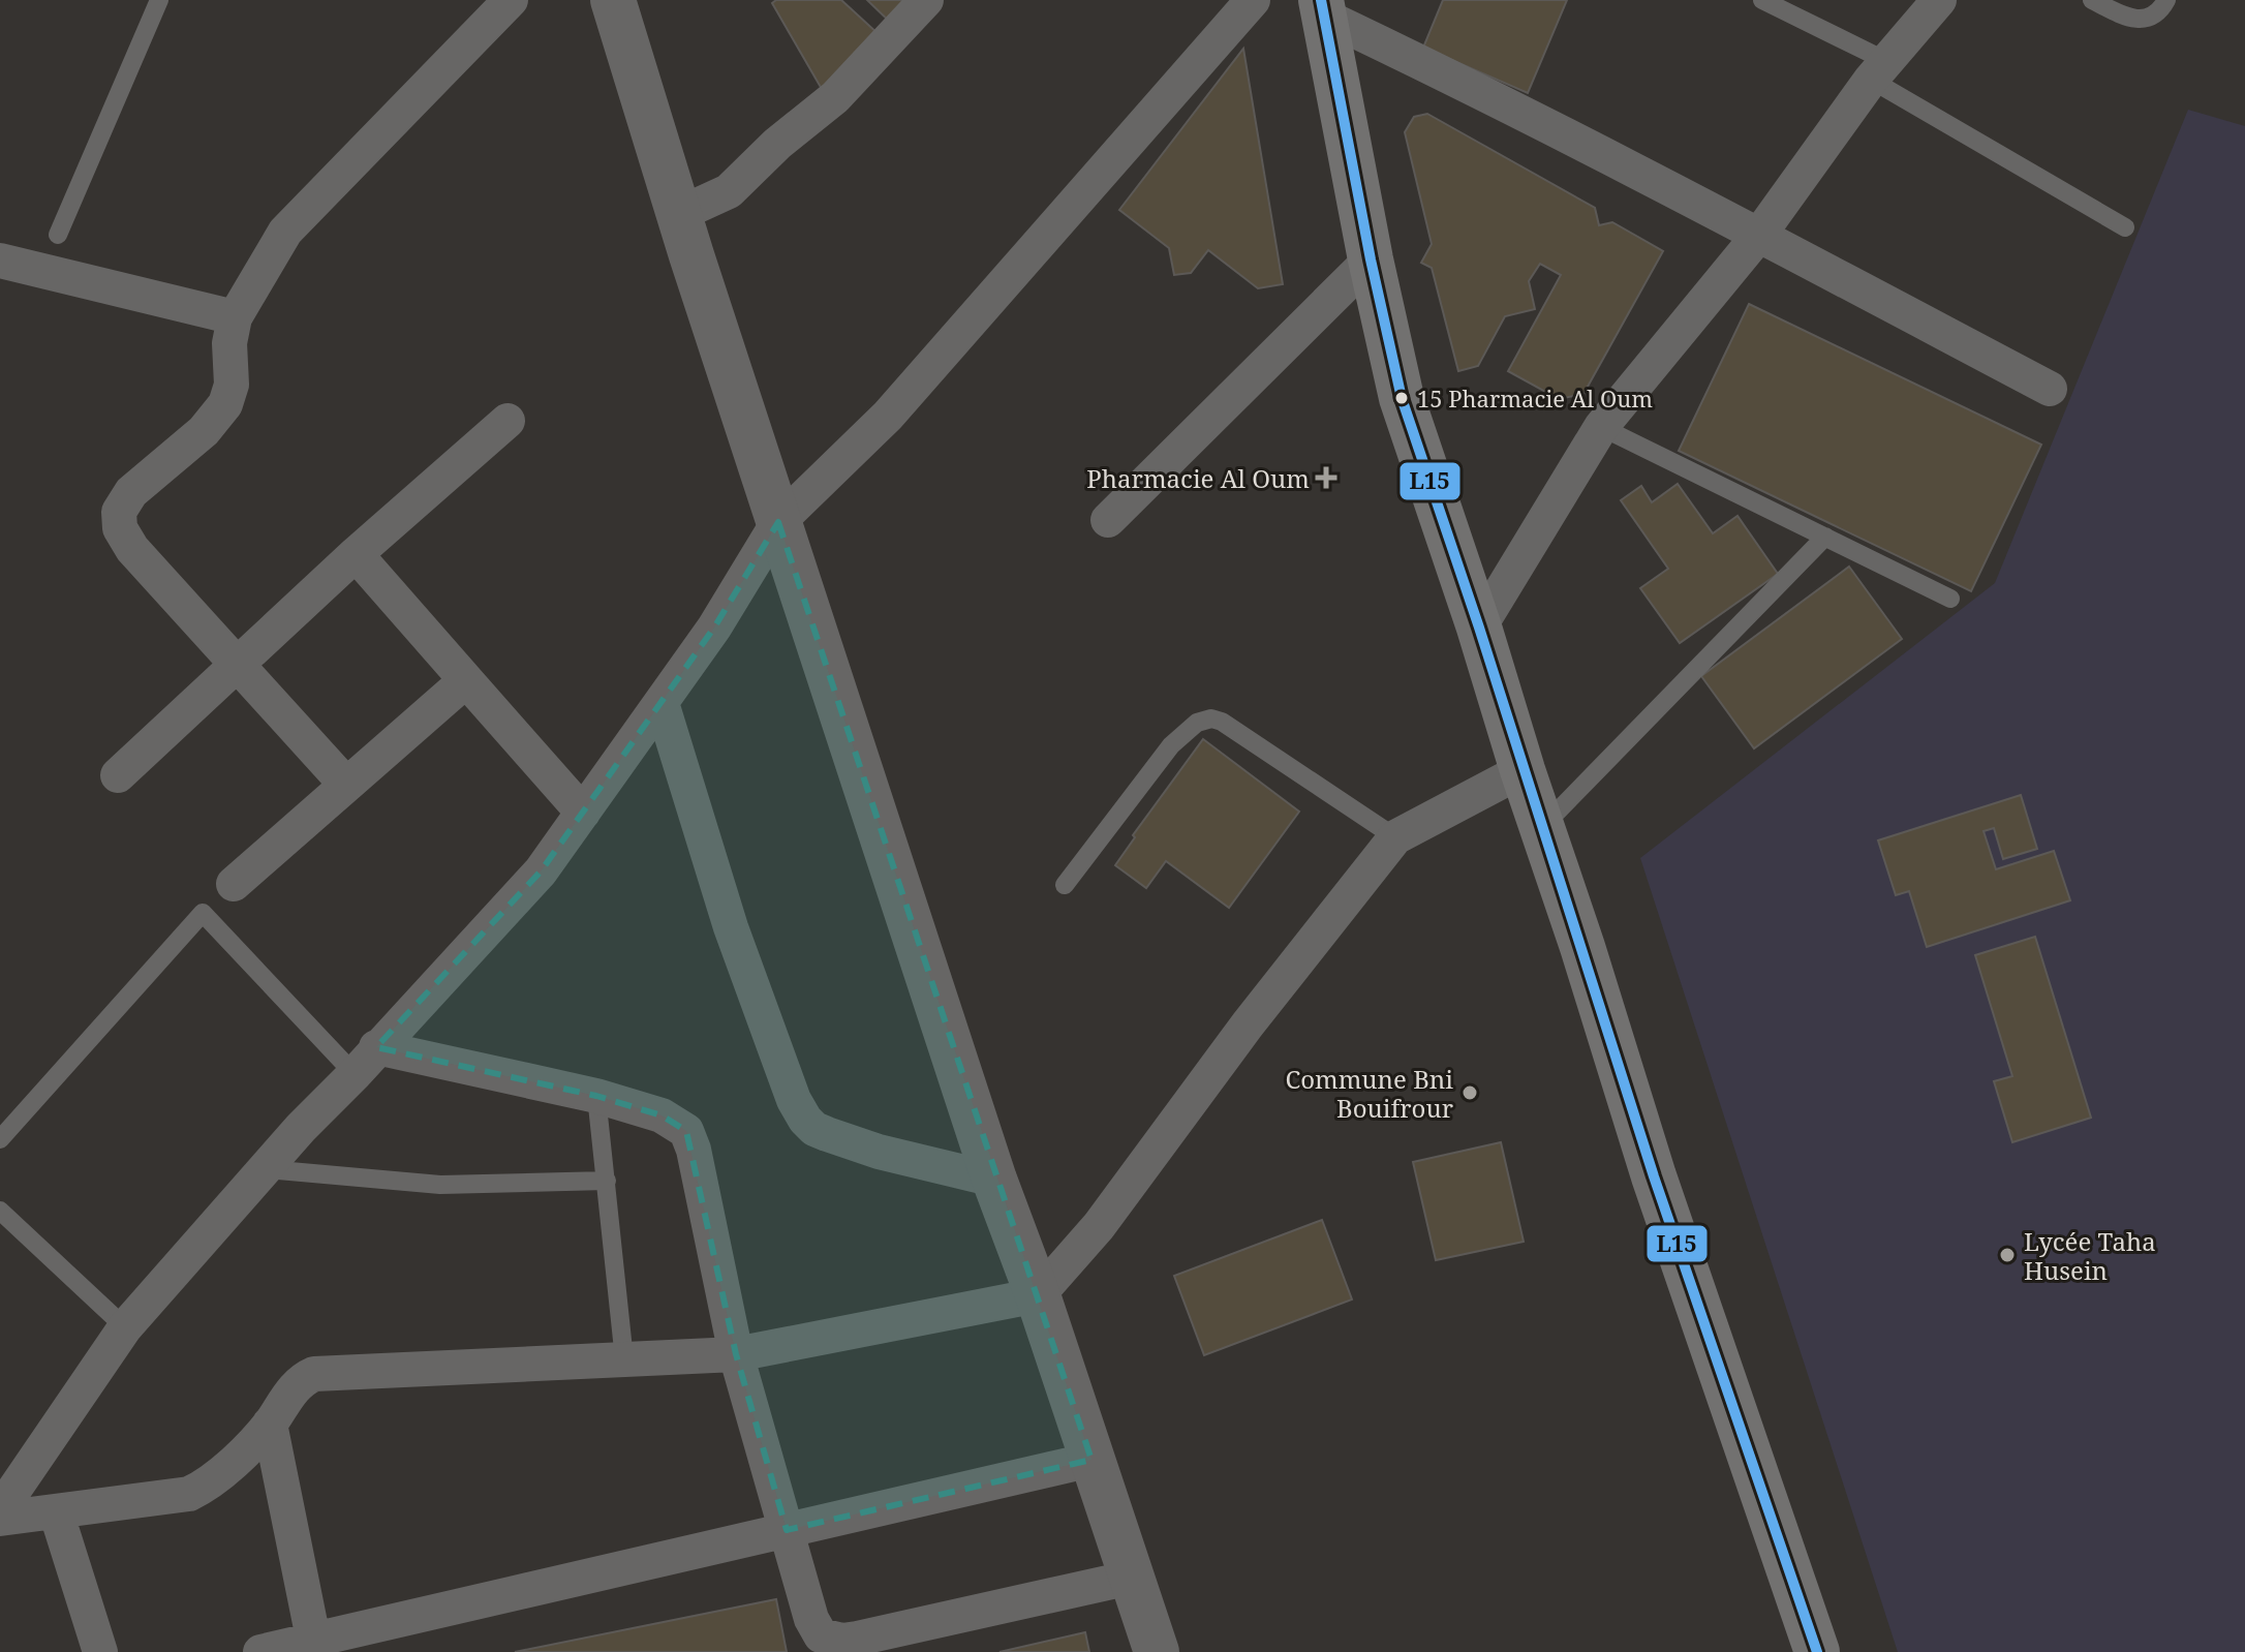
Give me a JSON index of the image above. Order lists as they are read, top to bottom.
{
  "places": {
    "other": ["15 Pharmacie Al Oum", "Commune Bni Bouifrour", "Lycée Taha Husein"],
    "health": ["Pharmacie Al Oum"]
  },
  "lines": ["transit line L15"]
}
